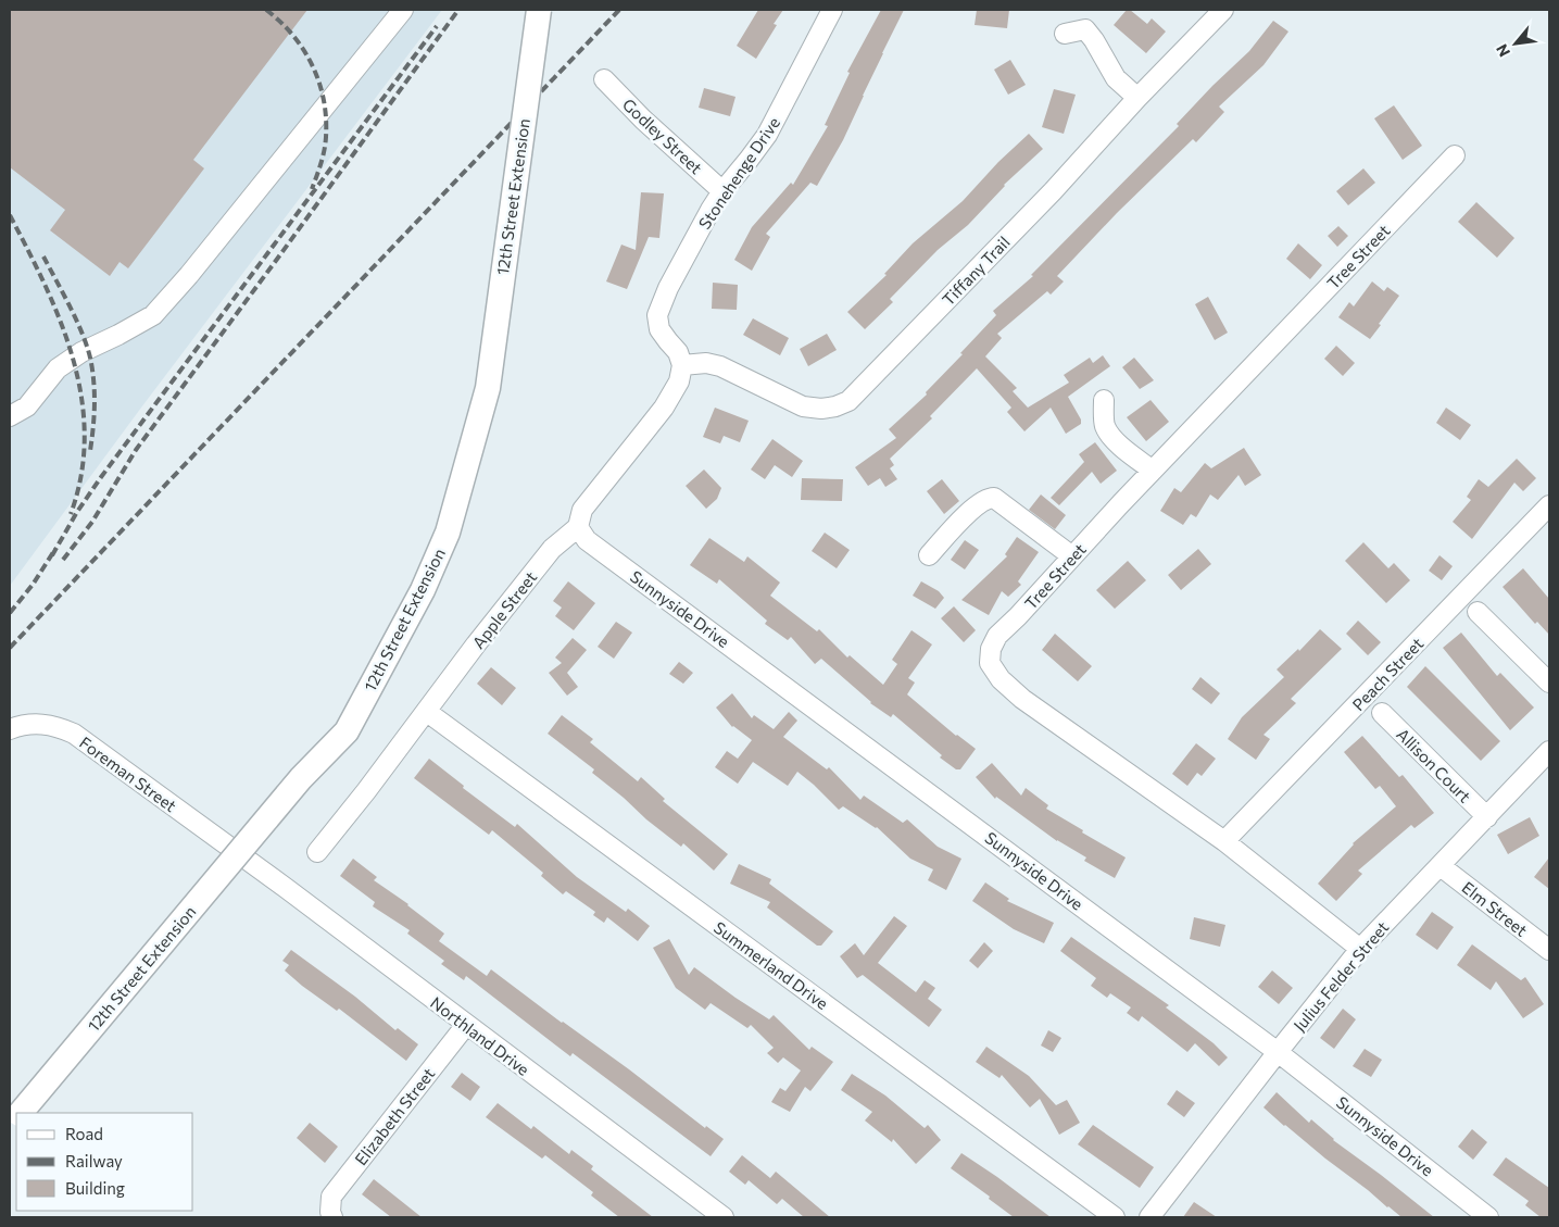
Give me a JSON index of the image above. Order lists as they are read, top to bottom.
{
  "streets": {
    "main road": ["12th Street Extension"],
    "street": [
      "Godley Street",
      "Stonehenge Drive",
      "Tree Street",
      "Tiffany Trail",
      "Sunnyside Drive",
      "Apple Street",
      "Peach Street",
      "Allison Court",
      "Foreman Street",
      "Elm Street",
      "Summerland Drive",
      "Julius Felder Street",
      "Northland Drive",
      "Elizabeth Street"
    ]
  },
  "crossings": [
    ["Godley Street", "Stonehenge Drive"],
    ["Stonehenge Drive", "Tiffany Trail"],
    ["Stonehenge Drive", "Apple Street"],
    ["12th Street Extension", "Foreman Street"],
    ["12th Street Extension", "Northland Drive"],
    ["Tree Street", "Peach Street"],
    ["Tree Street", "Julius Felder Street"],
    ["Tiffany Trail", "Apple Street"],
    ["Sunnyside Drive", "Apple Street"],
    ["Sunnyside Drive", "Julius Felder Street"],
    ["Apple Street", "Summerland Drive"],
    ["Allison Court", "Julius Felder Street"],
    ["Foreman Street", "Northland Drive"],
    ["Elm Street", "Julius Felder Street"],
    ["Northland Drive", "Elizabeth Street"]
  ],
  "legend": ["Road", "Railway", "Building"],
  "north": "bottom left"
}
